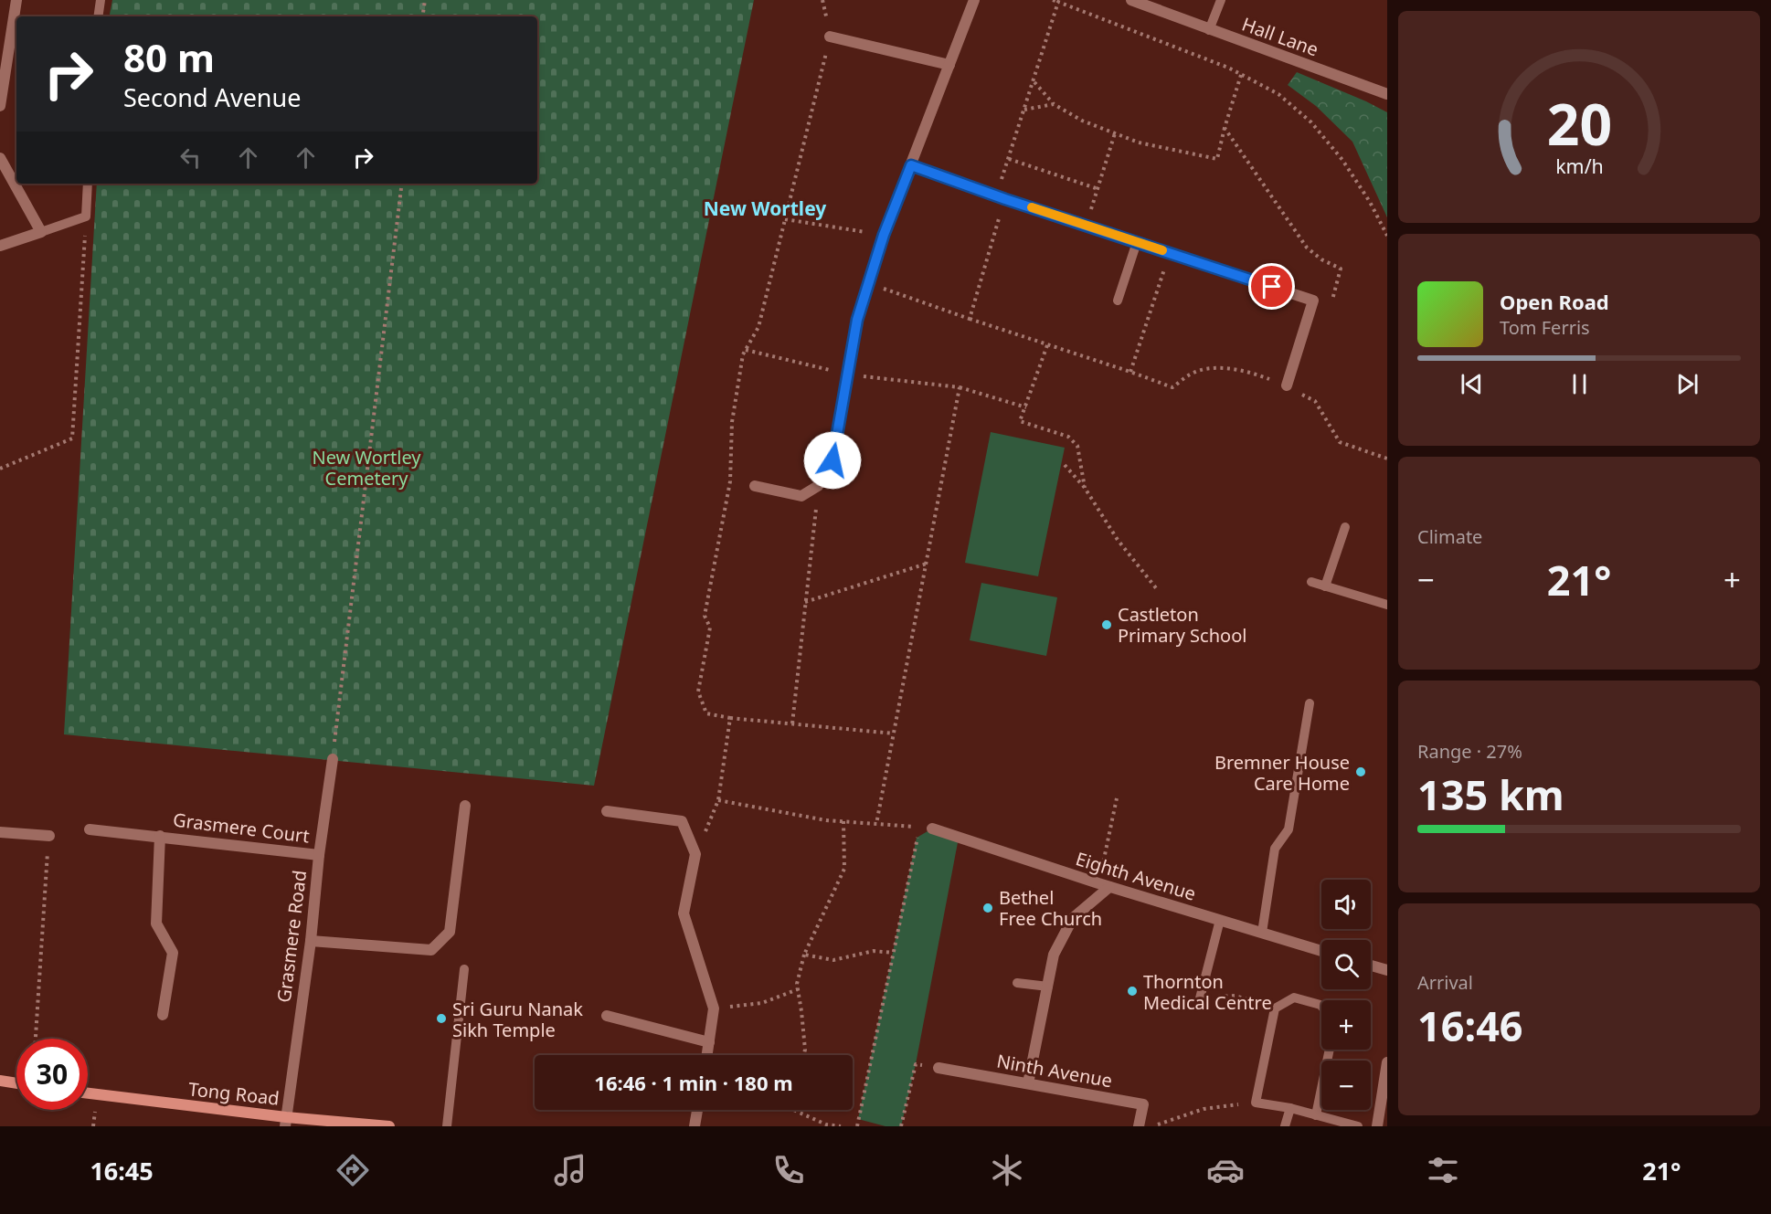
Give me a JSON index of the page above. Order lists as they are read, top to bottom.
{
  "streets": {
    "main road": ["Tong Road"],
    "street": [
      "Hall Lane",
      "Grasmere Court",
      "Eighth Avenue",
      "Grasmere Road",
      "Ninth Avenue"
    ]
  },
  "crossings": [
    ["Grasmere Court", "Grasmere Road"],
    ["Grasmere Road", "Tong Road"]
  ],
  "districts": ["New Wortley"],
  "parks": ["New Wortley Cemetery"],
  "places": [
    "Castleton Primary School",
    "Bremner House Care Home",
    "Bethel Free Church",
    "Thornton Medical Centre",
    "Sri Guru Nanak Sikh Temple"
  ],
  "page": {
    "turn": ["80 m", "Second Avenue"],
    "song": ["Open Road", "Tom Ferris"],
    "tile": [
      "Climate",
      ["Range · 27%", "135 km"],
      ["Arrival", "16:46"]
    ],
    "heat": ["−", "21°", "+"],
    "map_buttons": ["+", "−"],
    "limit": "30",
    "trip": "16:46 · 1 min · 180 m",
    "tabs": ["16:45", "21°"],
    "gauge": ["20", "km/h"]
  }
}
